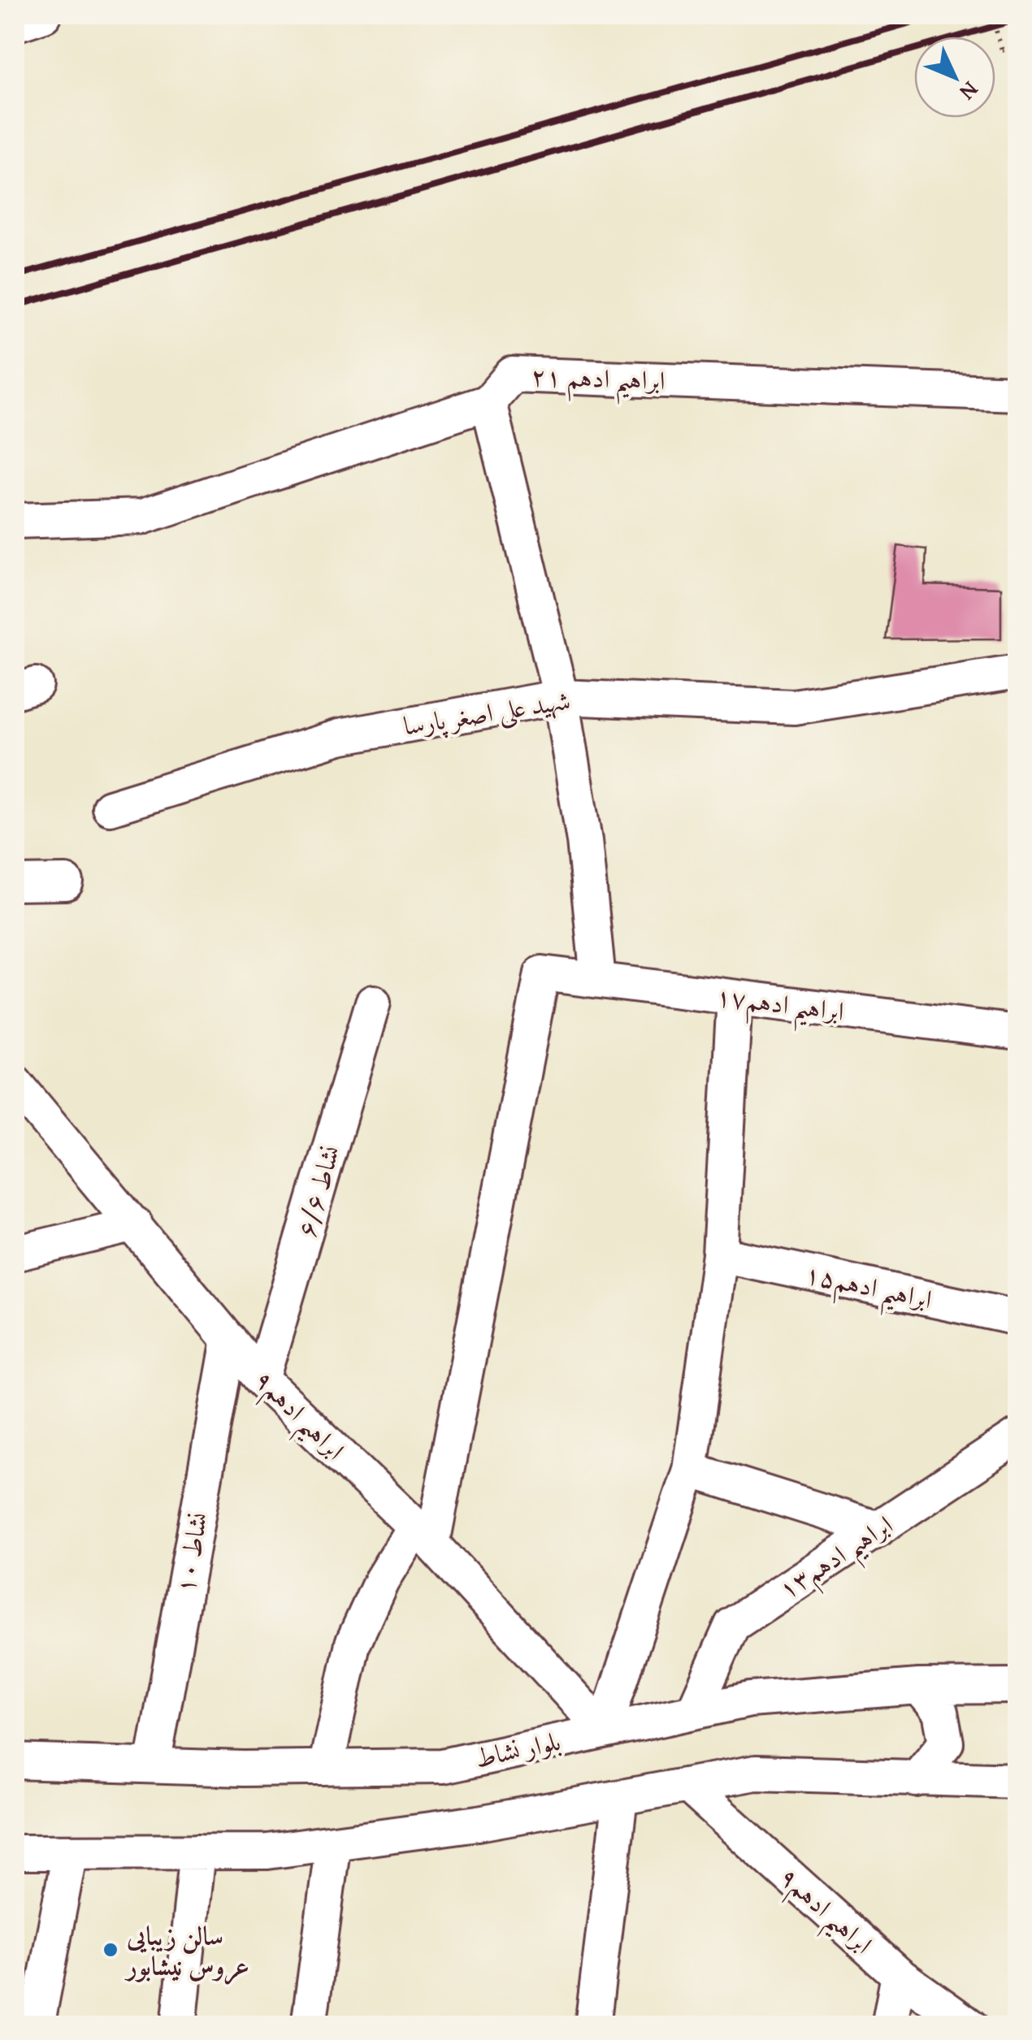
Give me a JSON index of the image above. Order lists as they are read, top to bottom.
{
  "streets": {
    "street": [
      "ابراهیم ادهم ۲۱",
      "شهید علی اصغر پارسا",
      "ابراهیم ادهم۱۷",
      "نشاط ۶/۶",
      "ابراهیم ادهم۱۵",
      "ابراهیم ادهم۹",
      "نشاط ۱۰",
      "ابراهیم ادهم۱۳",
      "بلوار نشاط"
    ]
  },
  "crossings": [
    ["ابراهیم ادهم۱۷", "ابراهیم ادهم۹"],
    ["نشاط ۶/۶", "ابراهیم ادهم۹"],
    ["ابراهیم ادهم۹", "نشاط ۱۰"],
    ["ابراهیم ادهم۹", "بلوار نشاط"],
    ["نشاط ۱۰", "بلوار نشاط"],
    ["ابراهیم ادهم۱۳", "بلوار نشاط"]
  ],
  "places": ["سالن زیبایی عروس نیشابور"],
  "north": "bottom right"
}
